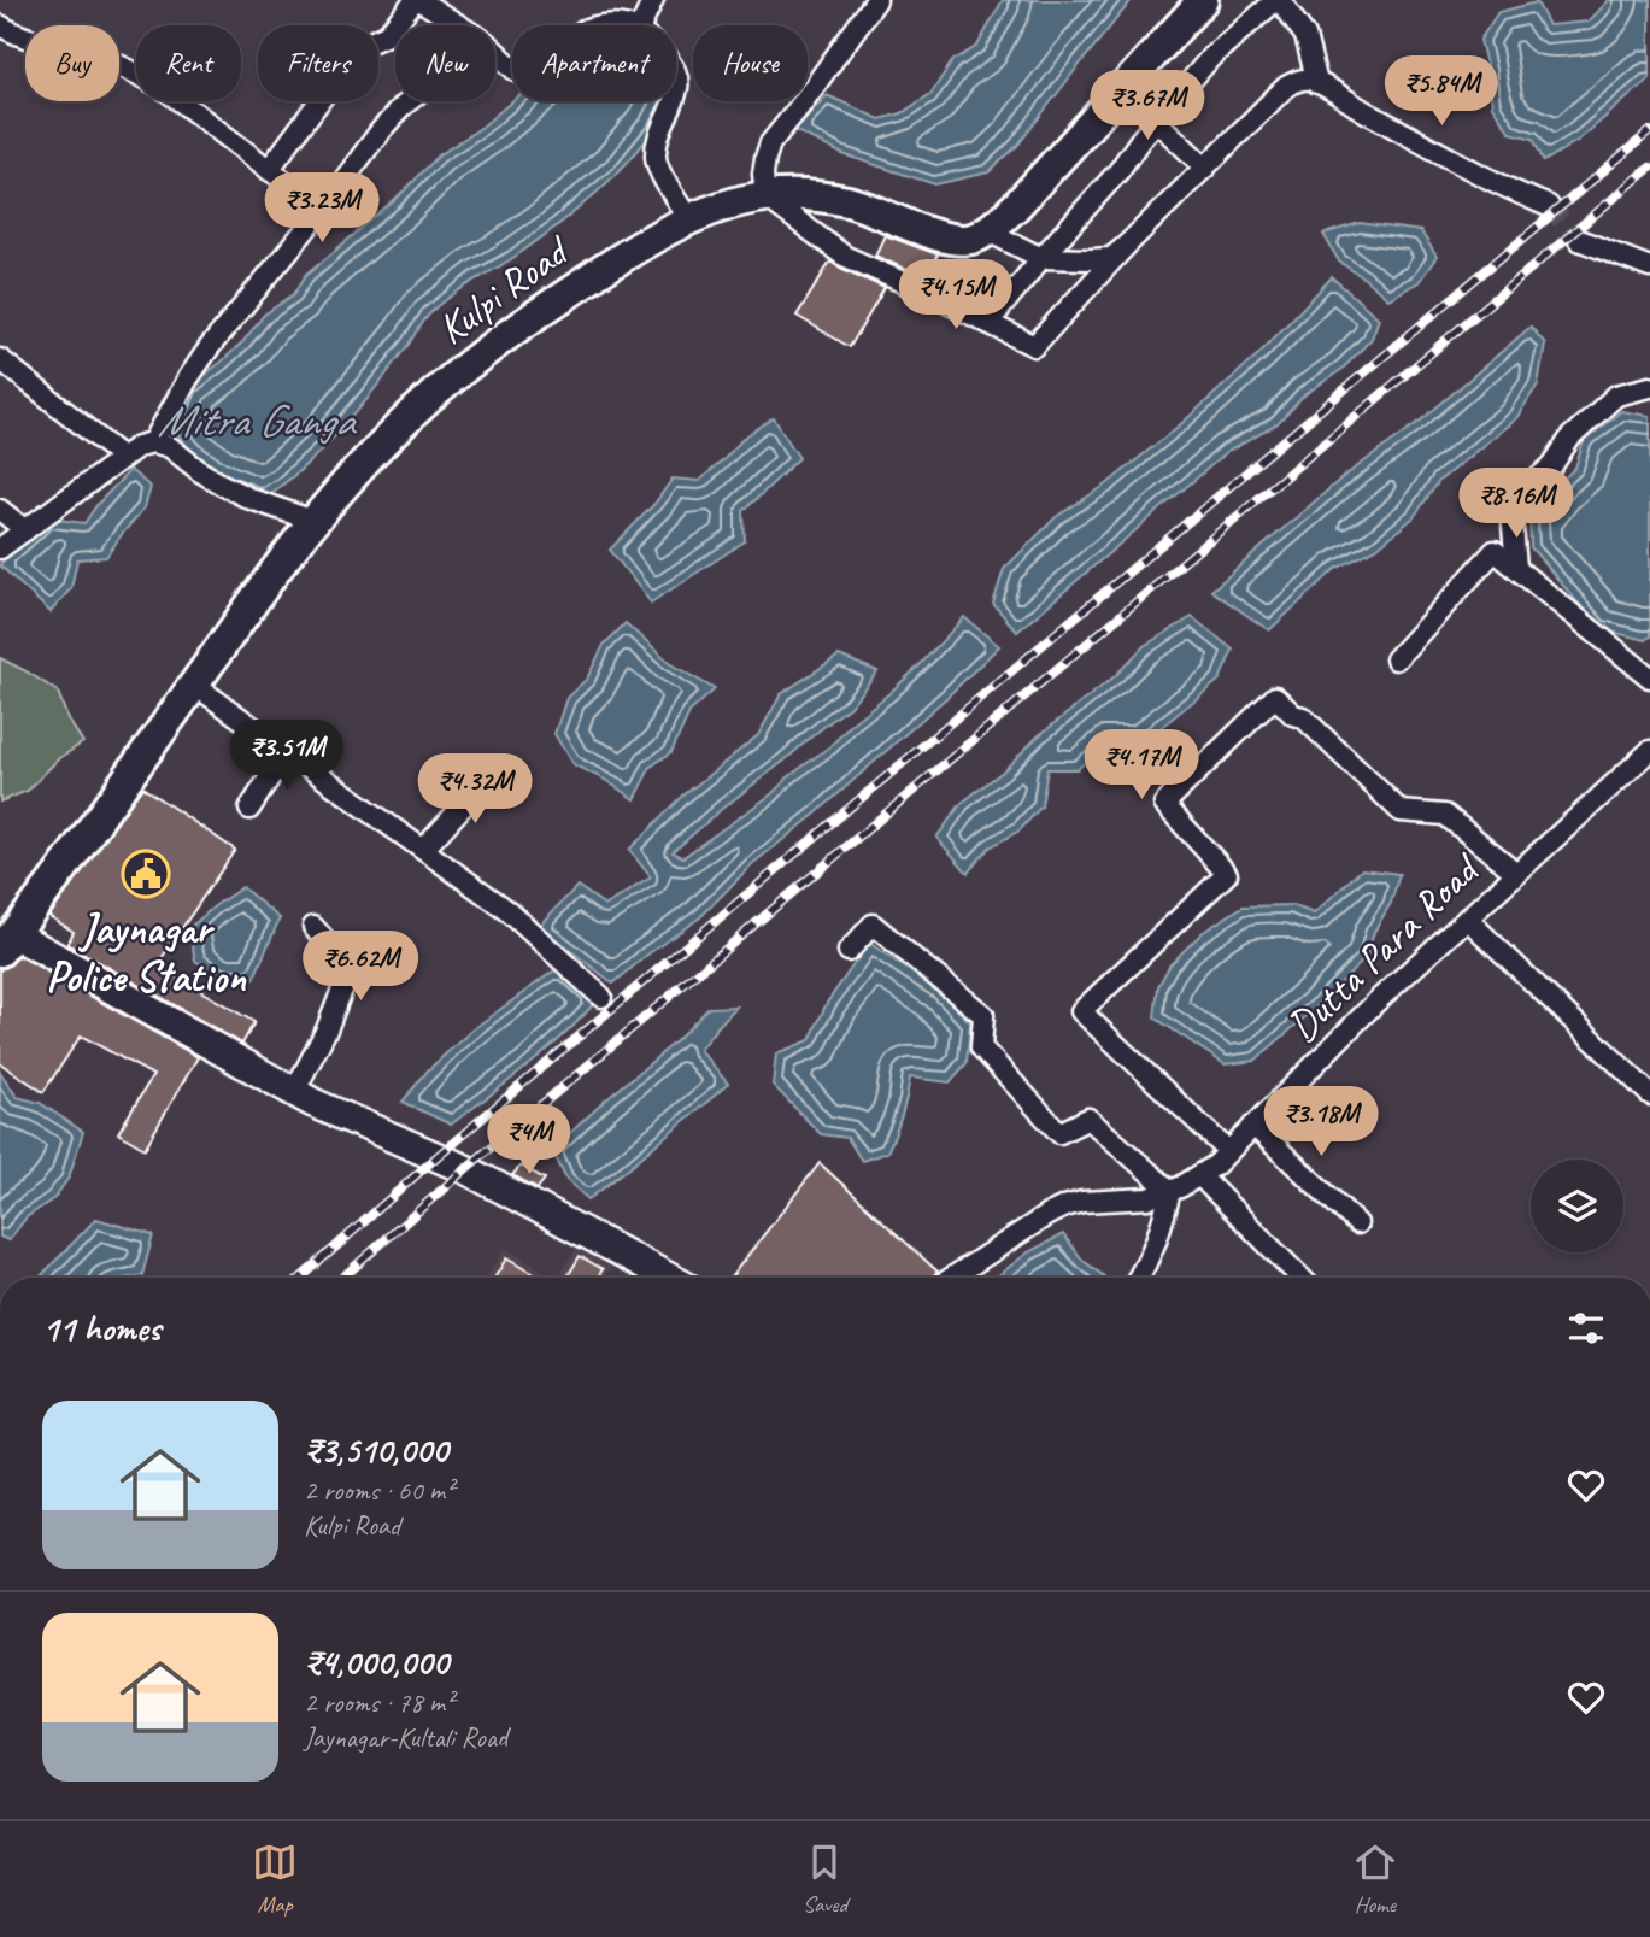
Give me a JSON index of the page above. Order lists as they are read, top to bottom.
{
  "streets": {
    "main road": ["Kulpi Road"],
    "street": ["Dutta Para Road"]
  },
  "water": ["Mitra Ganga"],
  "places": {
    "public building": ["Jaynagar Police Station"]
  },
  "page": {
    "chip": [
      "Buy",
      "Rent",
      "Filters",
      "New",
      "Apartment",
      "House"
    ],
    "price": [
      "₹5.84M",
      "₹3.67M",
      "₹3.23M",
      "₹4.15M",
      "₹8.16M",
      "₹3.51M",
      "₹4.17M",
      "₹4.32M",
      "₹6.62M",
      "₹3.18M",
      "₹4M"
    ],
    "heading": "11 homes",
    "list": [
      {
        "name": "₹3,510,000",
        "note": "2 rooms · 60 m² · Kulpi Road"
      },
      {
        "name": "₹4,000,000",
        "note": "2 rooms · 78 m² · Jaynagar-Kultali Road"
      }
    ],
    "tabs": ["Map", "Saved", "Home"]
  }
}
